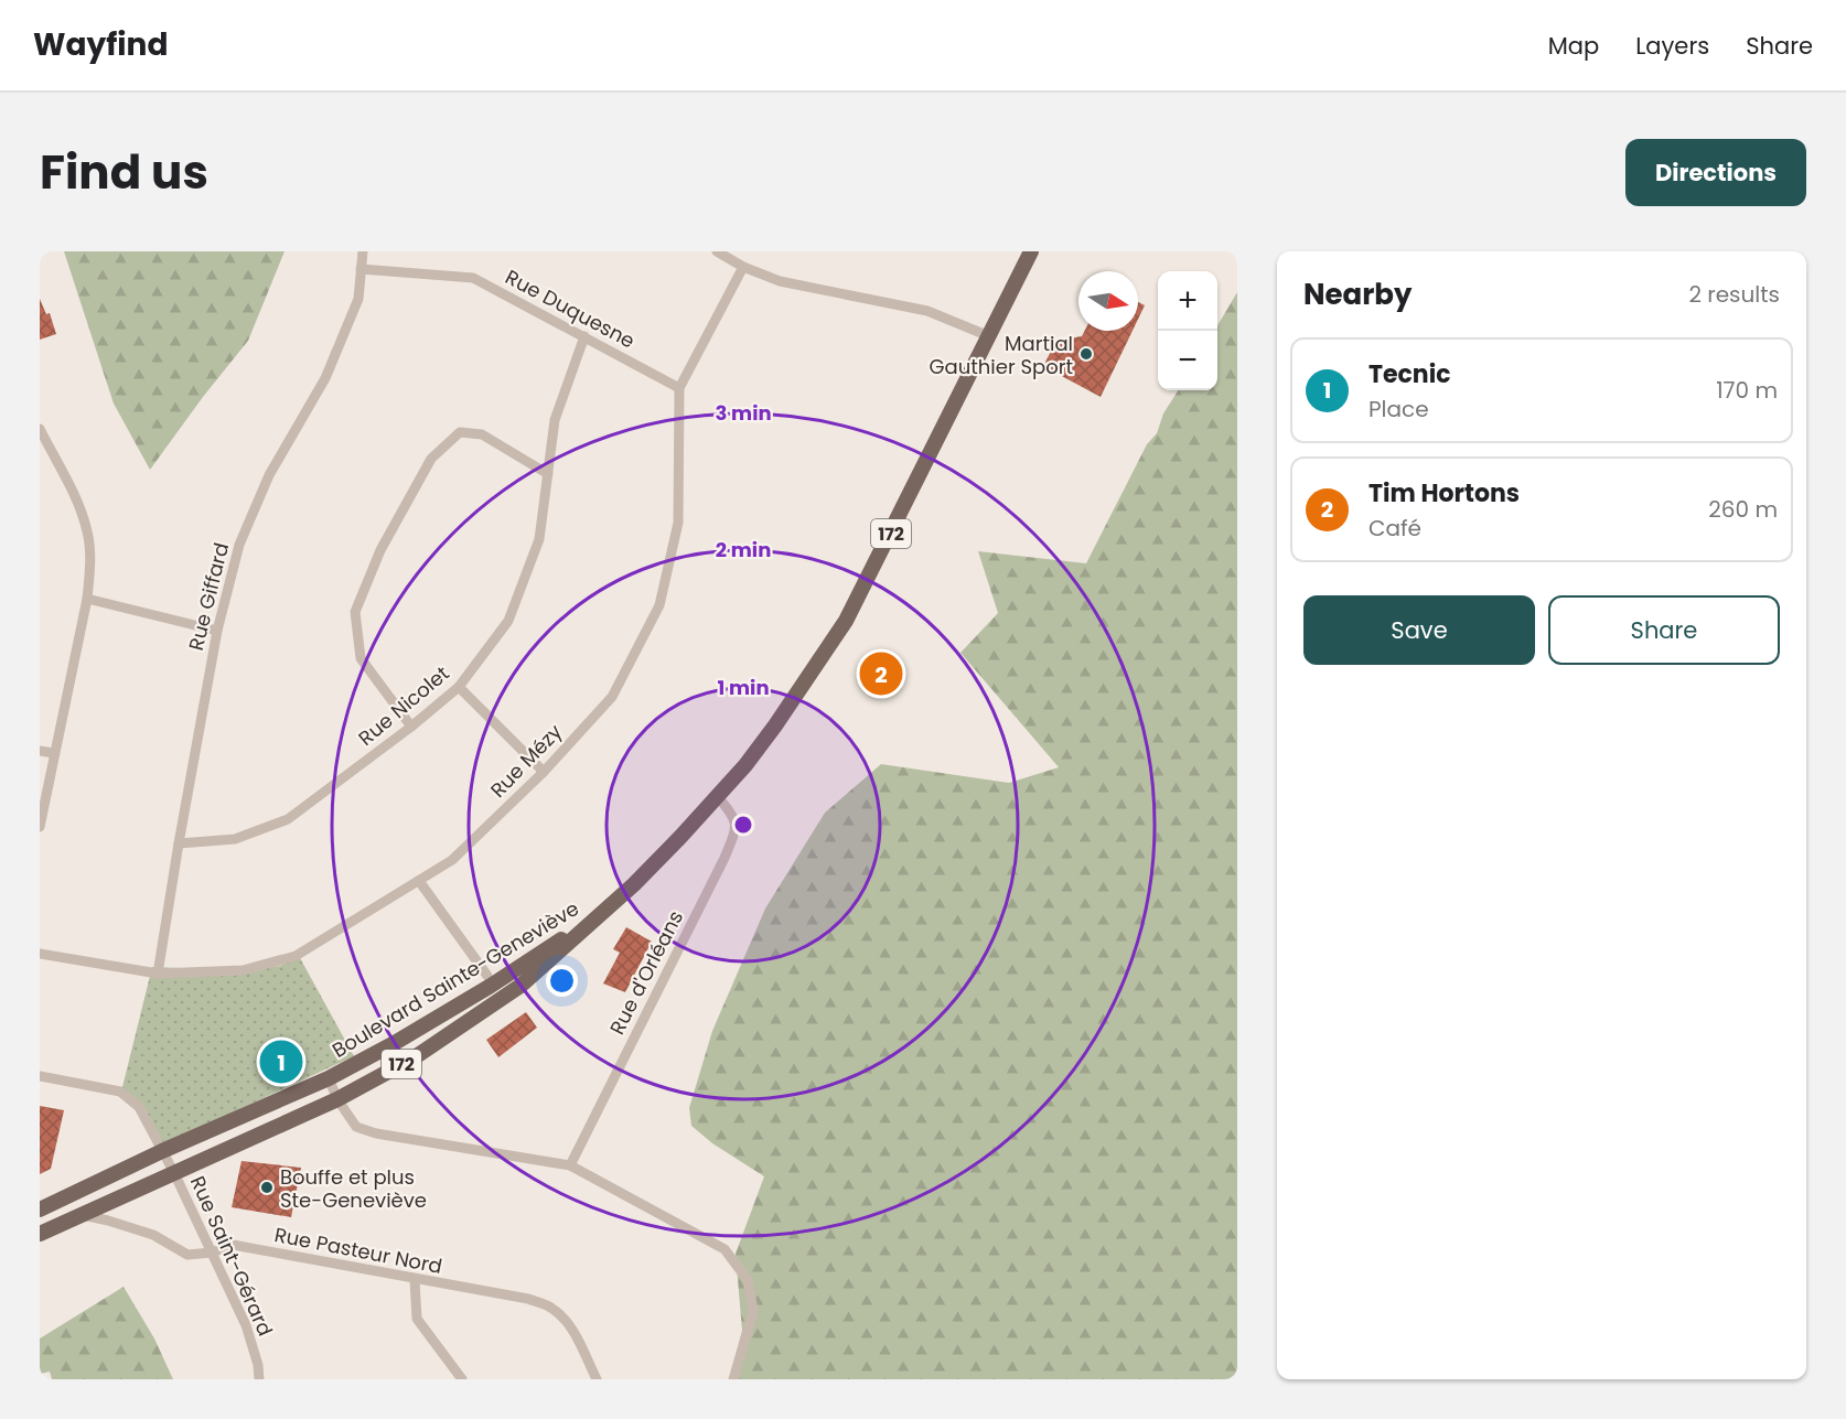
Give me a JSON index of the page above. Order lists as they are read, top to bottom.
{
  "streets": {
    "main road": ["172", "Boulevard Sainte-Geneviève"],
    "street": [
      "Rue Duquesne",
      "Rue Giffard",
      "Rue Nicolet",
      "Rue Mézy",
      "Rue d'Orléans",
      "Rue Pasteur Nord",
      "Rue Saint-Gérard"
    ]
  },
  "crossings": [
    ["Rue Duquesne", "Rue Giffard"],
    ["Rue Duquesne", "Rue Nicolet"],
    ["Rue Duquesne", "Rue Mézy"],
    ["Rue Giffard", "Rue Nicolet"],
    ["Rue Giffard", "Rue Mézy"],
    ["Rue d'Orléans", "Boulevard Sainte-Geneviève"],
    ["Boulevard Sainte-Geneviève", "Rue Pasteur Nord"],
    ["Boulevard Sainte-Geneviève", "Rue Saint-Gérard"],
    ["Rue Pasteur Nord", "Rue Saint-Gérard"]
  ],
  "places": ["Martial Gauthier Sport", "Bouffe et plus Ste-Geneviève"],
  "north": "right",
  "page": {
    "header": "Wayfind",
    "nav": ["Map", "Layers", "Share"],
    "title": "Find us",
    "buttons": [
      "Directions",
      ["Save", "Share"]
    ],
    "heading": ["Nearby", "2 results"],
    "map_buttons": ["+", "−"],
    "list": [
      {
        "mark": "1",
        "name": "Tecnic",
        "note": "Place",
        "value": "170 m"
      },
      {
        "mark": "2",
        "name": "Tim Hortons",
        "note": "Café",
        "value": "260 m"
      }
    ],
    "pins": ["2", "1"]
  },
  "rings": ["3 min", "2 min", "1 min"]
}
